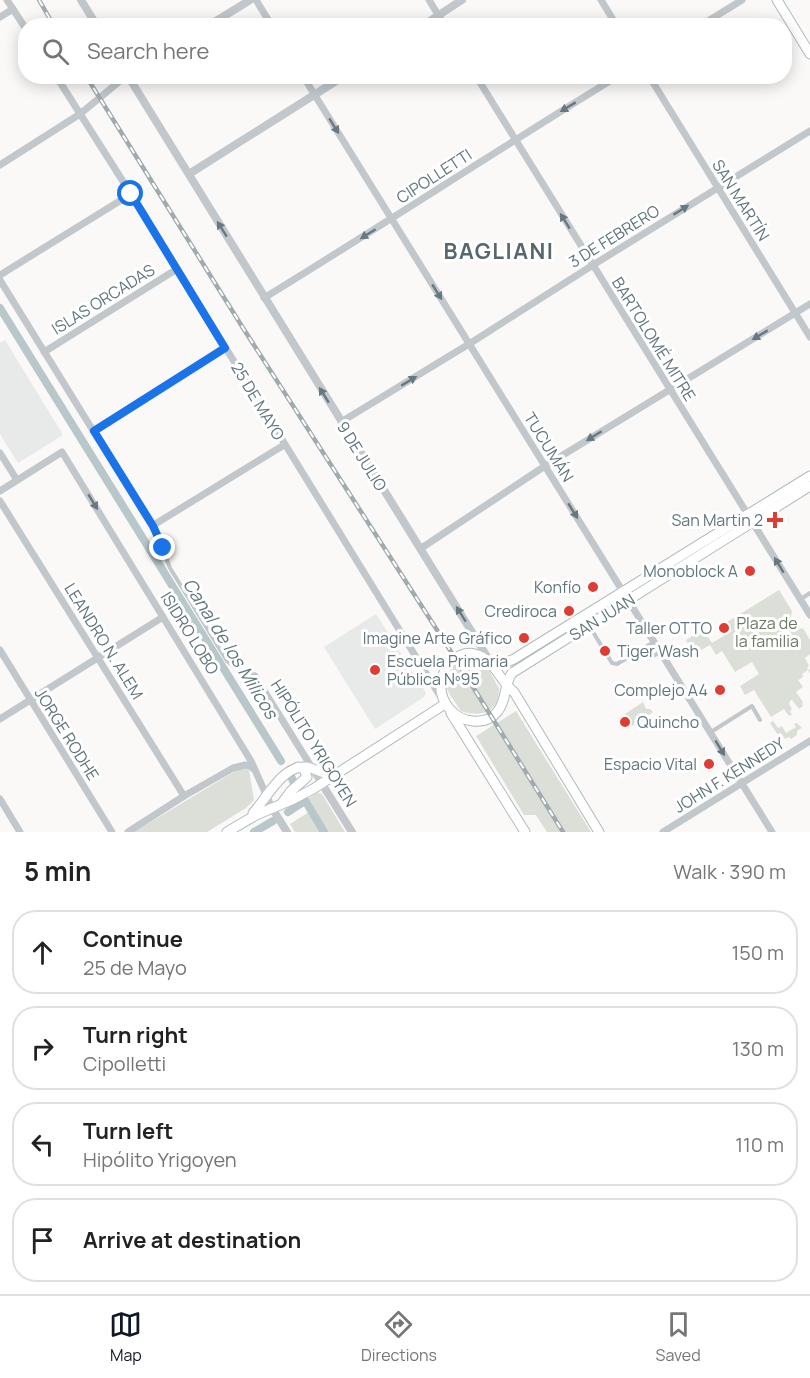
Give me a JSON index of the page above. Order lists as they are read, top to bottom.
{
  "streets": {
    "main road": ["25 DE MAYO", "9 DE JULIO", "SAN JUAN"],
    "street": [
      "CIPOLLETTI",
      "SAN MARTÍN",
      "3 DE FEBRERO",
      "ISLAS ORCADAS",
      "BARTOLOMÉ MITRE",
      "TUCUMÁN",
      "ISIDRO LOBO",
      "LEANDRO N. ALEM",
      "JORGE RODHE",
      "HIPÓLITO YRIGOYEN",
      "JOHN F. KENNEDY"
    ]
  },
  "crossings": [
    ["CIPOLLETTI", "BARTOLOMÉ MITRE"],
    ["CIPOLLETTI", "TUCUMÁN"],
    ["CIPOLLETTI", "9 DE JULIO"],
    ["SAN MARTÍN", "3 DE FEBRERO"],
    ["3 DE FEBRERO", "BARTOLOMÉ MITRE"],
    ["3 DE FEBRERO", "TUCUMÁN"],
    ["3 DE FEBRERO", "9 DE JULIO"],
    ["ISLAS ORCADAS", "25 DE MAYO"],
    ["ISLAS ORCADAS", "HIPÓLITO YRIGOYEN"],
    ["BARTOLOMÉ MITRE", "SAN JUAN"],
    ["25 DE MAYO", "9 DE JULIO"],
    ["25 DE MAYO", "SAN JUAN"],
    ["TUCUMÁN", "SAN JUAN"],
    ["TUCUMÁN", "JOHN F. KENNEDY"],
    ["9 DE JULIO", "SAN JUAN"]
  ],
  "one_way": [
    "CIPOLLETTI",
    "3 DE FEBRERO",
    "BARTOLOMÉ MITRE",
    "TUCUMÁN",
    "9 DE JULIO",
    "ISIDRO LOBO"
  ],
  "districts": ["BAGLIANI"],
  "water": ["Canal de los Milicos"],
  "parks": ["Plaza de la familia"],
  "places": {
    "health": ["San Martin 2"],
    "other": [
      "Monoblock A",
      "Konfío",
      "Crediroca",
      "Taller OTTO",
      "Imagine Arte Gráfico",
      "Tiger Wash",
      "Escuela Primaria Pública Nº95",
      "Complejo A4",
      "Quincho",
      "Espacio Vital"
    ]
  },
  "page": {
    "search": "Search here",
    "heading": ["5 min", "Walk · 390 m"],
    "list": [
      ["Continue", "25 de Mayo", "150 m"],
      ["Turn right", "Cipolletti", "130 m"],
      ["Turn left", "Hipólito Yrigoyen", "110 m"],
      "Arrive at destination"
    ],
    "nav": ["Map", "Directions", "Saved"]
  }
}
